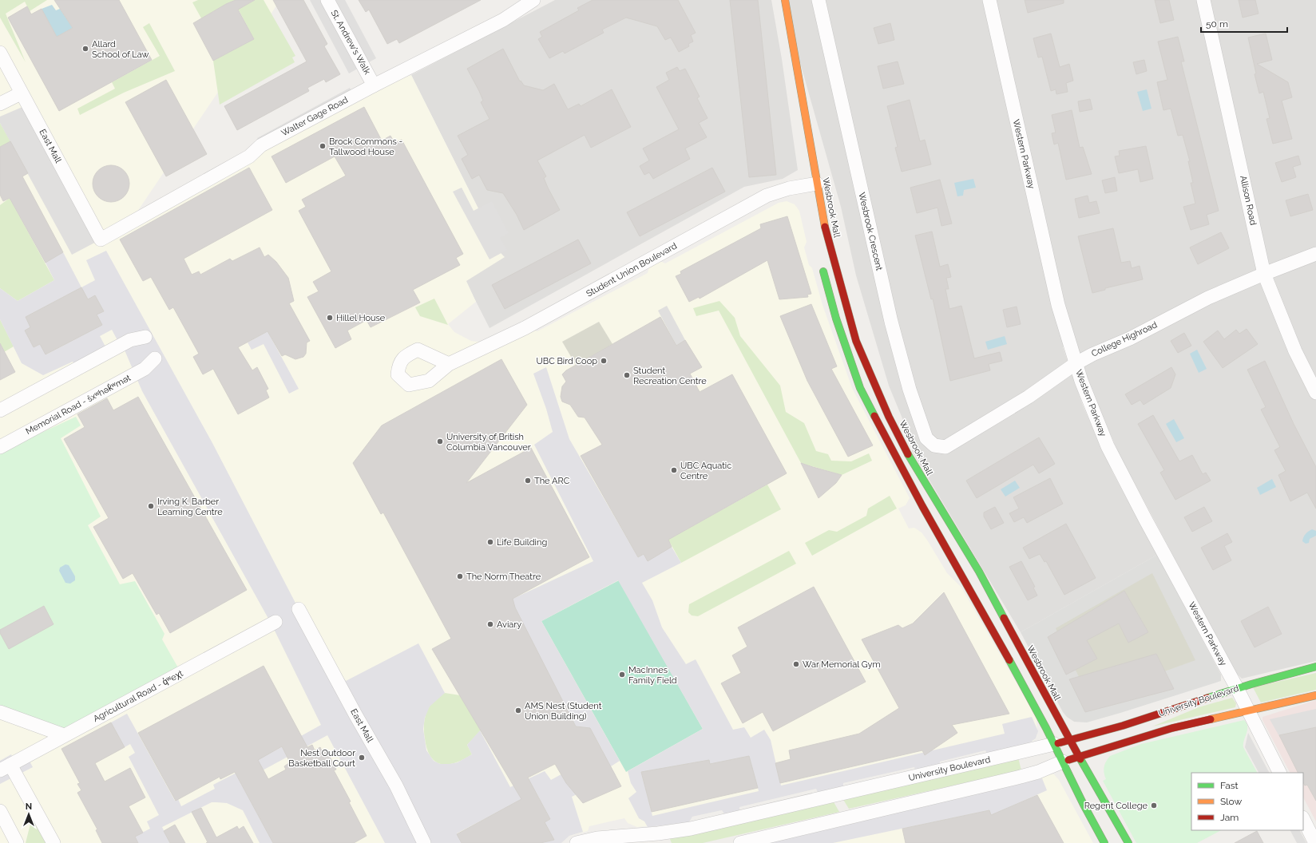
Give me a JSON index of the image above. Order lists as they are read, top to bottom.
{
  "streets": {
    "main road": ["Wesbrook Mall", "University Boulevard"],
    "street": [
      "St. Andrew's Walk",
      "Walter Gage Road",
      "East Mall",
      "Western Parkway",
      "Allison Road",
      "Wesbrook Crescent",
      "Student Union Boulevard",
      "College Highroad",
      "Memorial Road - šxʷhək̓ʷmət",
      "Agricultural Road - q̓ʷeχt"
    ]
  },
  "crossings": [
    ["St. Andrew's Walk", "Walter Gage Road"],
    ["Walter Gage Road", "East Mall"],
    ["Western Parkway", "College Highroad"],
    ["Western Parkway", "University Boulevard"],
    ["Allison Road", "College Highroad"],
    ["Wesbrook Mall", "Student Union Boulevard"],
    ["Wesbrook Mall", "University Boulevard"],
    ["Wesbrook Crescent", "College Highroad"]
  ],
  "places": [
    "Allard School of Law",
    "Brock Commons - Tallwood House",
    "Hillel House",
    "UBC Bird Coop",
    "Student Recreation Centre",
    "University of British Columbia Vancouver",
    "UBC Aquatic Centre",
    "The ARC",
    "Irving K. Barber Learning Centre",
    "Life Building",
    "The Norm Theatre",
    "Aviary",
    "War Memorial Gym",
    "MacInnes Family Field",
    "AMS Nest (Student Union Building)",
    "Nest Outdoor Basketball Court",
    "Regent College"
  ],
  "legend": ["Fast", "Slow", "Jam"],
  "scale_bar": "50 m",
  "north": "top"
}
